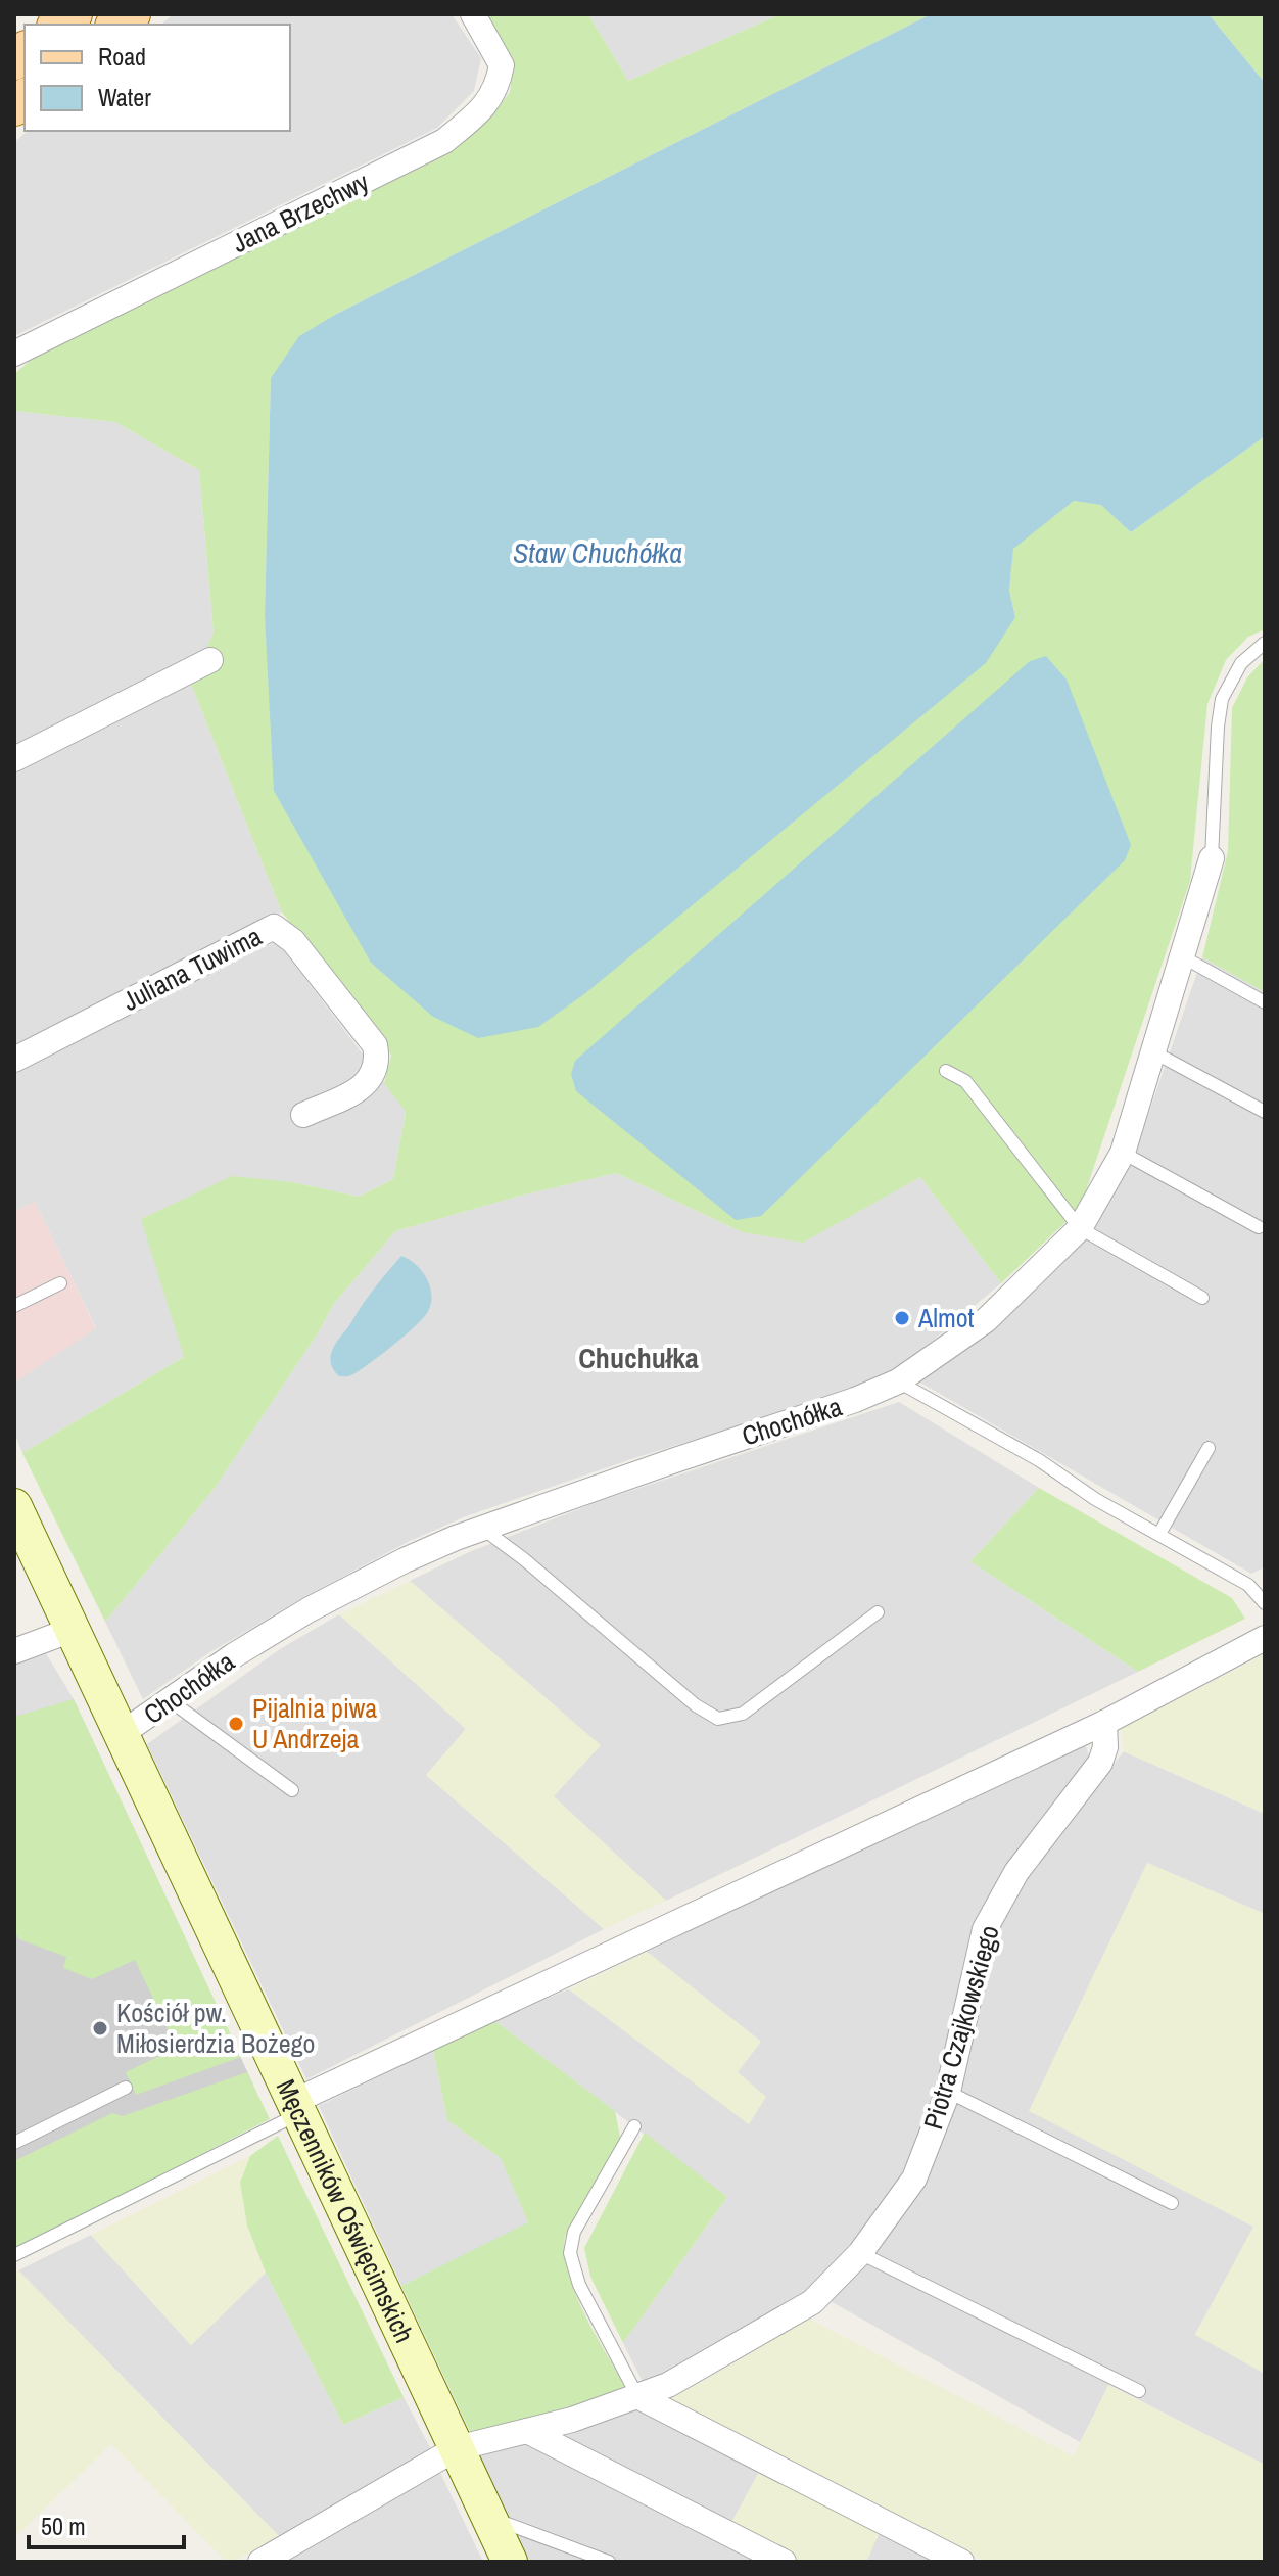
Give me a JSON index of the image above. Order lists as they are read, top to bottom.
{
  "streets": {
    "main road": ["Męczenników Oświęcimskich"],
    "street": [
      "Jana Brzechwy",
      "Juliana Tuwima",
      "Chochółka",
      "Piotra Czajkowskiego"
    ]
  },
  "crossings": [
    ["Chochółka", "Męczenników Oświęcimskich"],
    ["Piotra Czajkowskiego", "Męczenników Oświęcimskich"]
  ],
  "districts": ["Chuchułka"],
  "water": ["Staw Chuchółka"],
  "places": ["Almot", "Pijalnia piwa U Andrzeja", "Kościół pw. Miłosierdzia Bożego"],
  "legend": ["Road", "Water"],
  "scale_bar": "50 m"
}
